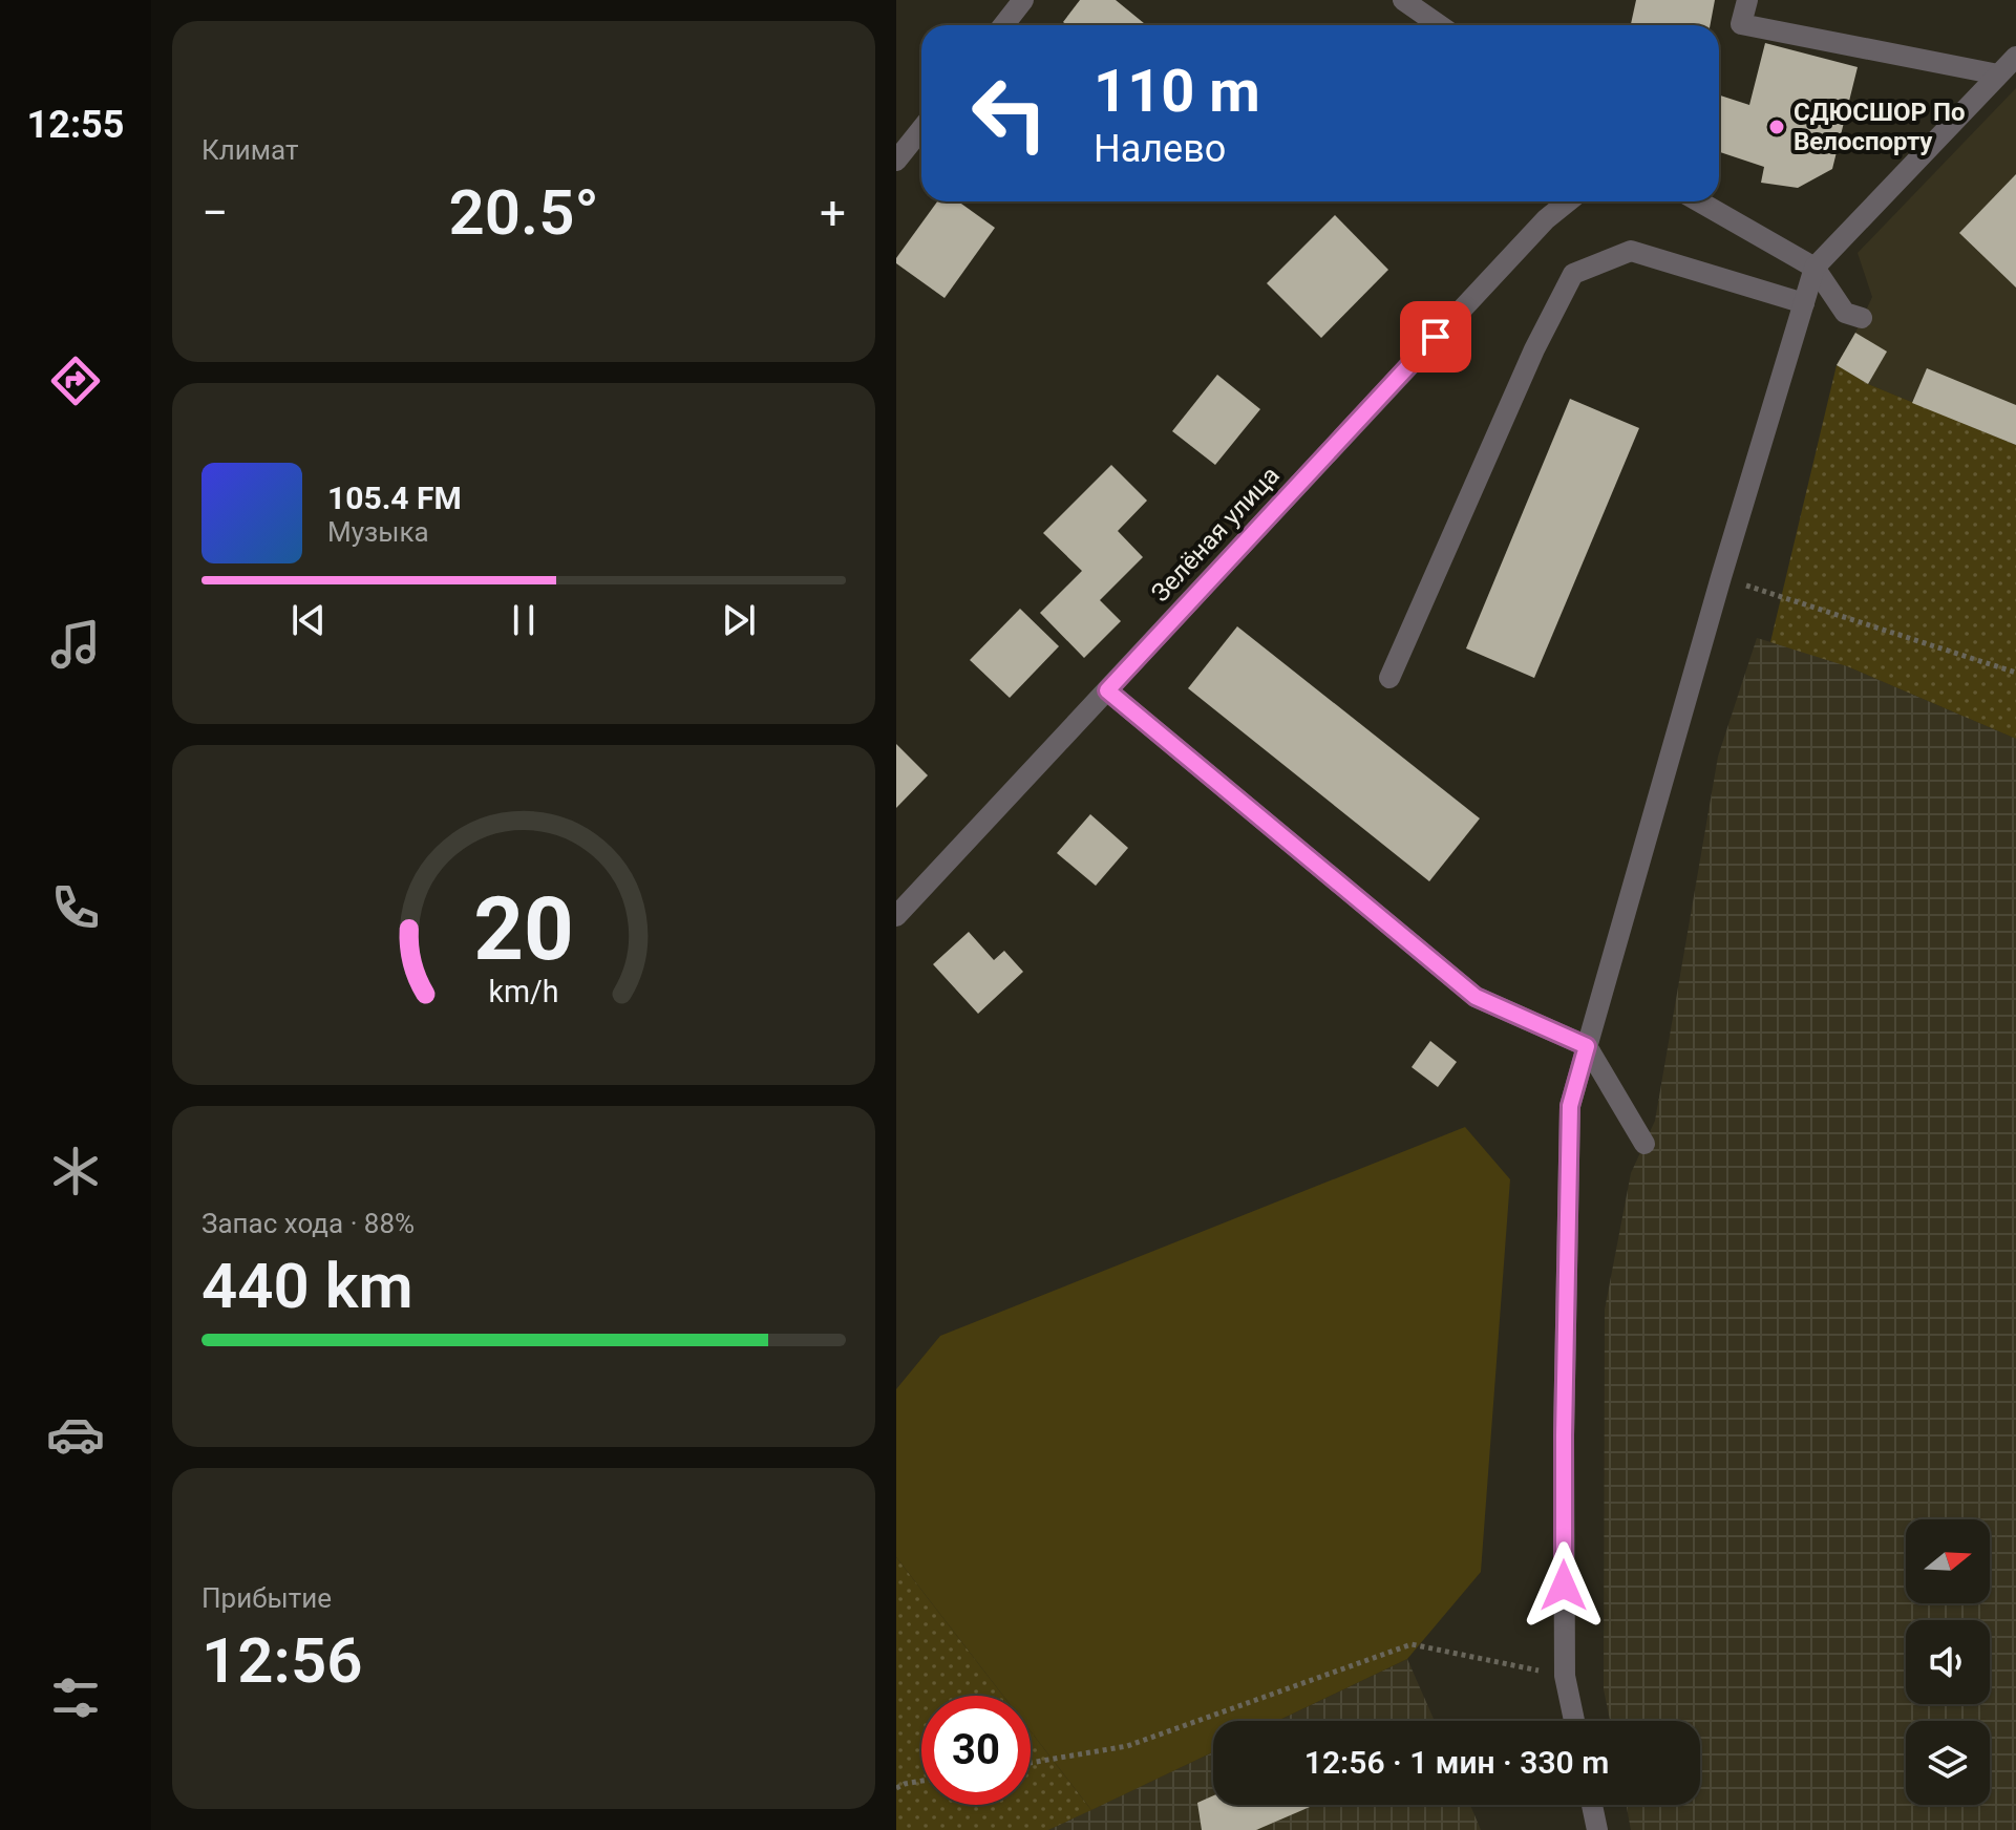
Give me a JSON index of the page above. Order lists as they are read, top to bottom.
{
  "streets": {
    "street": ["Зелёная улица"]
  },
  "places": ["СДЮСШОР По Велоспорту"],
  "north": "right",
  "page": {
    "tabs": "12:55",
    "tile": [
      "Климат",
      ["Запас хода · 88%", "440 km"],
      ["Прибытие", "12:56"]
    ],
    "turn": ["110 m", "Налево"],
    "heat": ["−", "20.5°", "+"],
    "song": ["105.4 FM", "Музыка"],
    "limit": "30",
    "trip": "12:56 · 1 мин · 330 m",
    "gauge": ["20", "km/h"]
  }
}
